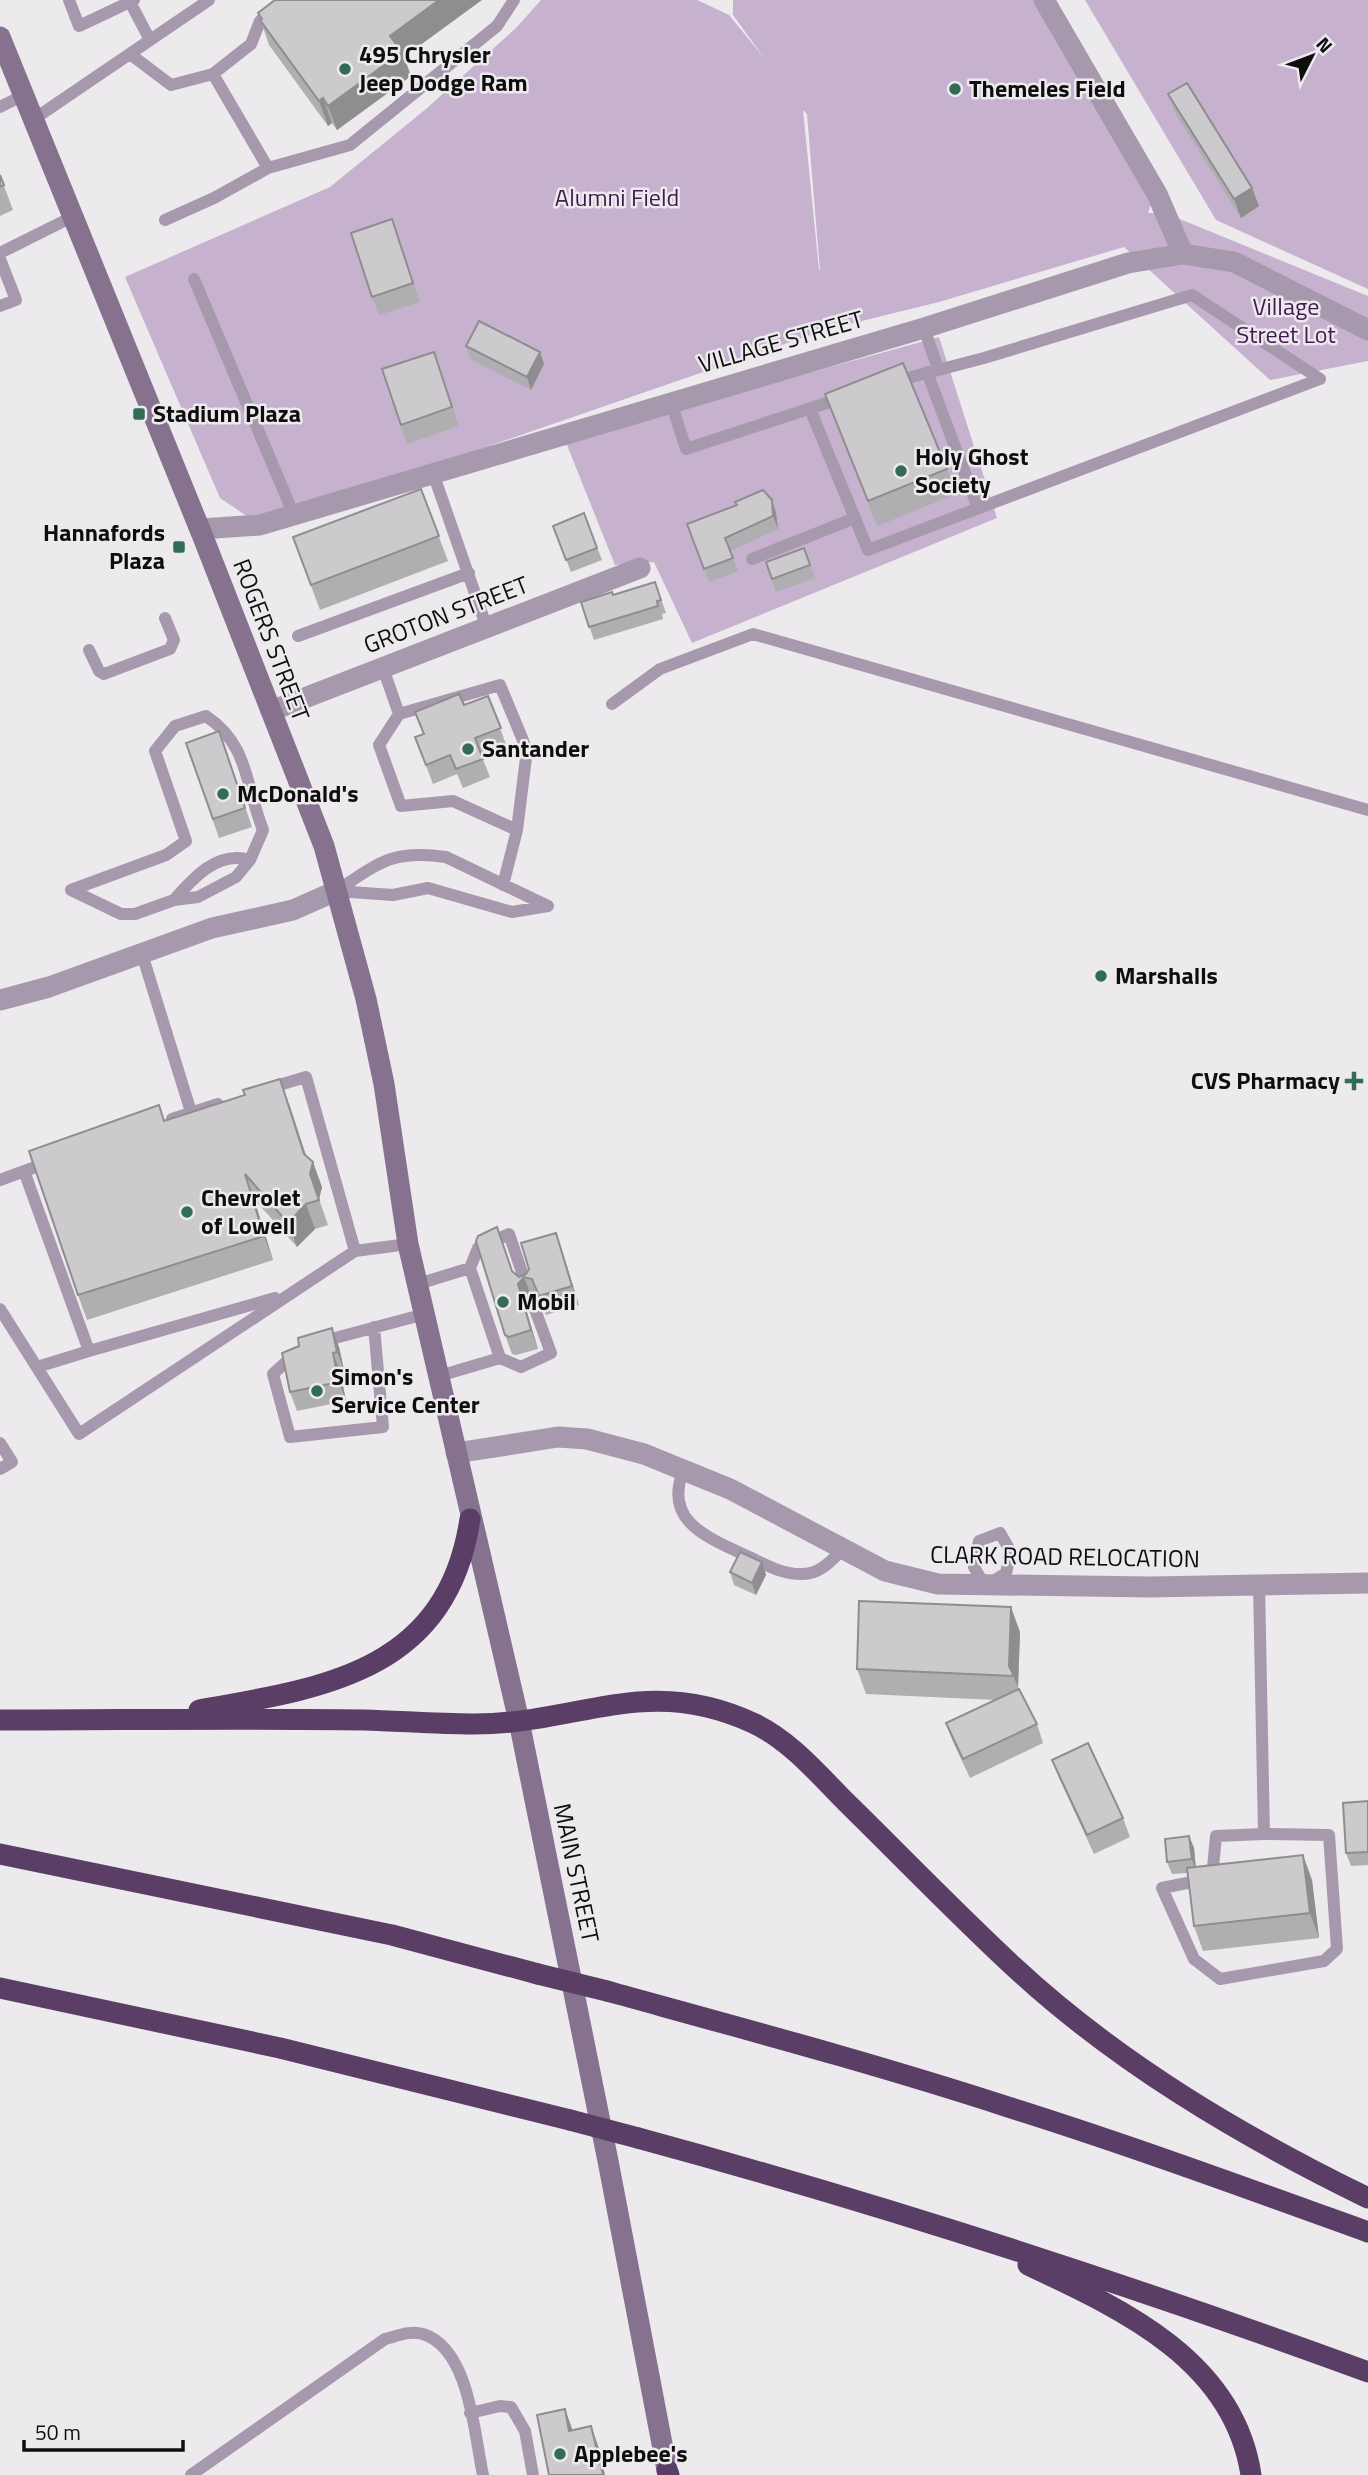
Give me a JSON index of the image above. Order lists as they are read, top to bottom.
{
  "streets": {
    "main road": ["ROGERS STREET", "MAIN STREET"],
    "street": ["VILLAGE STREET", "GROTON STREET", "CLARK ROAD RELOCATION"]
  },
  "crossings": [
    ["VILLAGE STREET", "ROGERS STREET"],
    ["GROTON STREET", "ROGERS STREET"],
    ["ROGERS STREET", "MAIN STREET"],
    ["CLARK ROAD RELOCATION", "MAIN STREET"]
  ],
  "parks": ["Alumni Field", "Village Street Lot"],
  "places": {
    "other": [
      "495 Chrysler Jeep Dodge Ram",
      "Themeles Field",
      "Holy Ghost Society",
      "Santander",
      "McDonald's",
      "Marshalls",
      "Chevrolet of Lowell",
      "Mobil",
      "Simon's Service Center",
      "Applebee's"
    ],
    "transit": ["Stadium Plaza", "Hannafords Plaza"],
    "health": ["CVS Pharmacy"]
  },
  "scale_bar": "50 m",
  "north": "top right"
}
